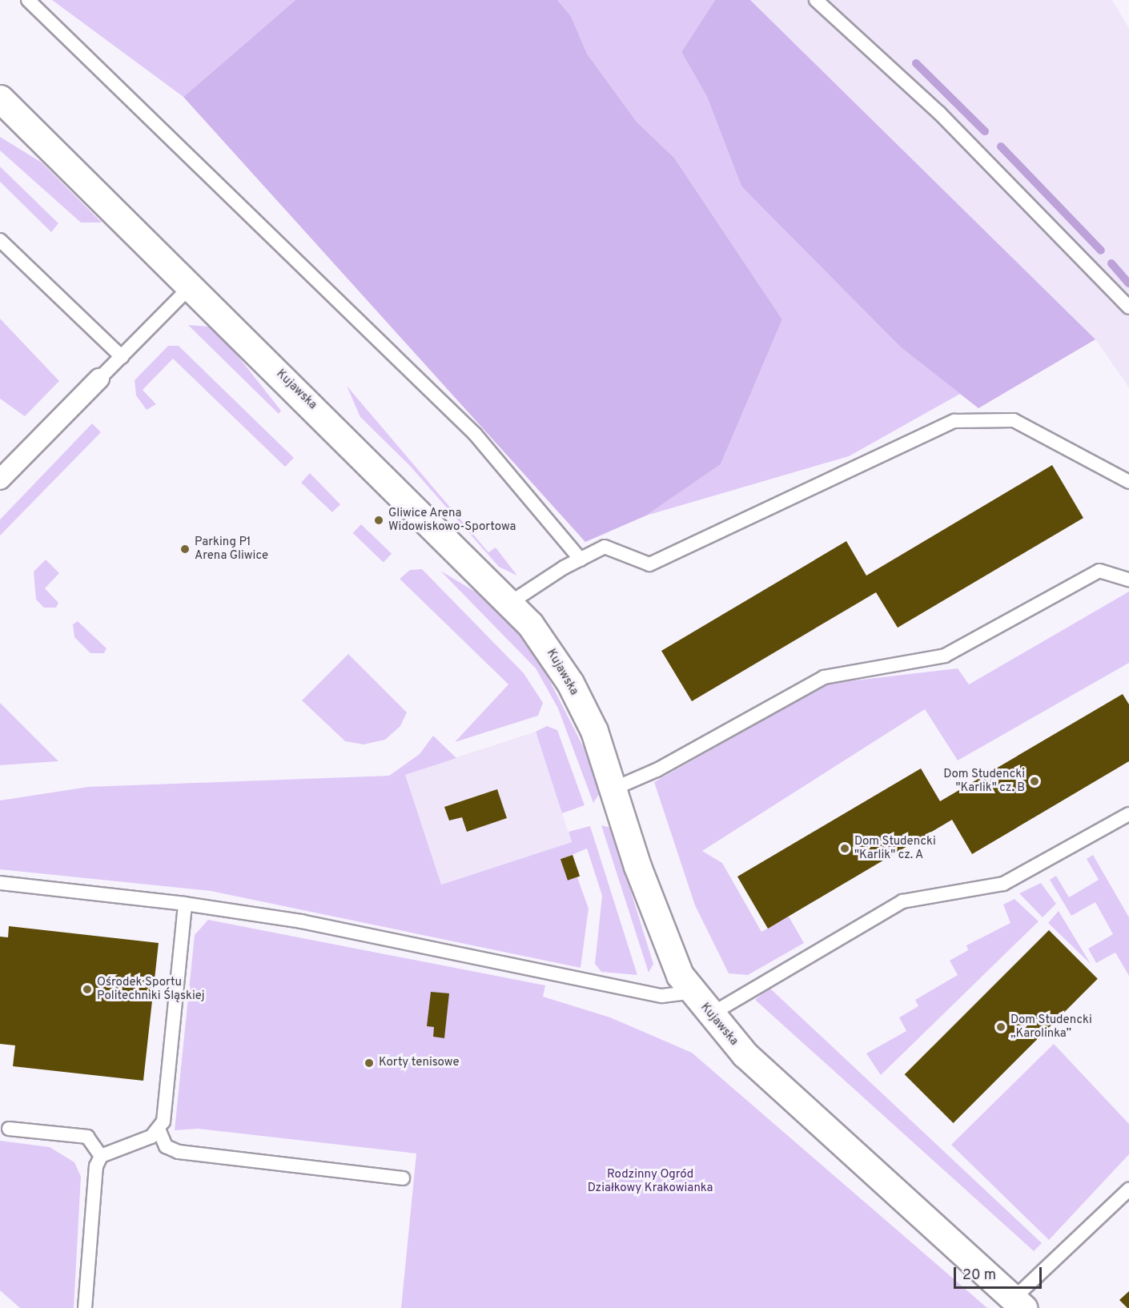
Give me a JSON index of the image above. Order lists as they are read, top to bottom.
{
  "streets": {
    "street": ["Kujawska"]
  },
  "parks": ["Rodzinny Ogród Działkowy Krakowianka"],
  "places": [
    "Gliwice Arena Widowiskowo-Sportowa",
    "Parking P1 Arena Gliwice",
    "Dom Studencki \"Karlik\" cz. B",
    "Dom Studencki \"Karlik\" cz. A",
    "Ośrodek Sportu Politechniki Śląskiej",
    "Dom Studencki „Karolinka”",
    "Korty tenisowe"
  ],
  "scale_bar": "20 m"
}
